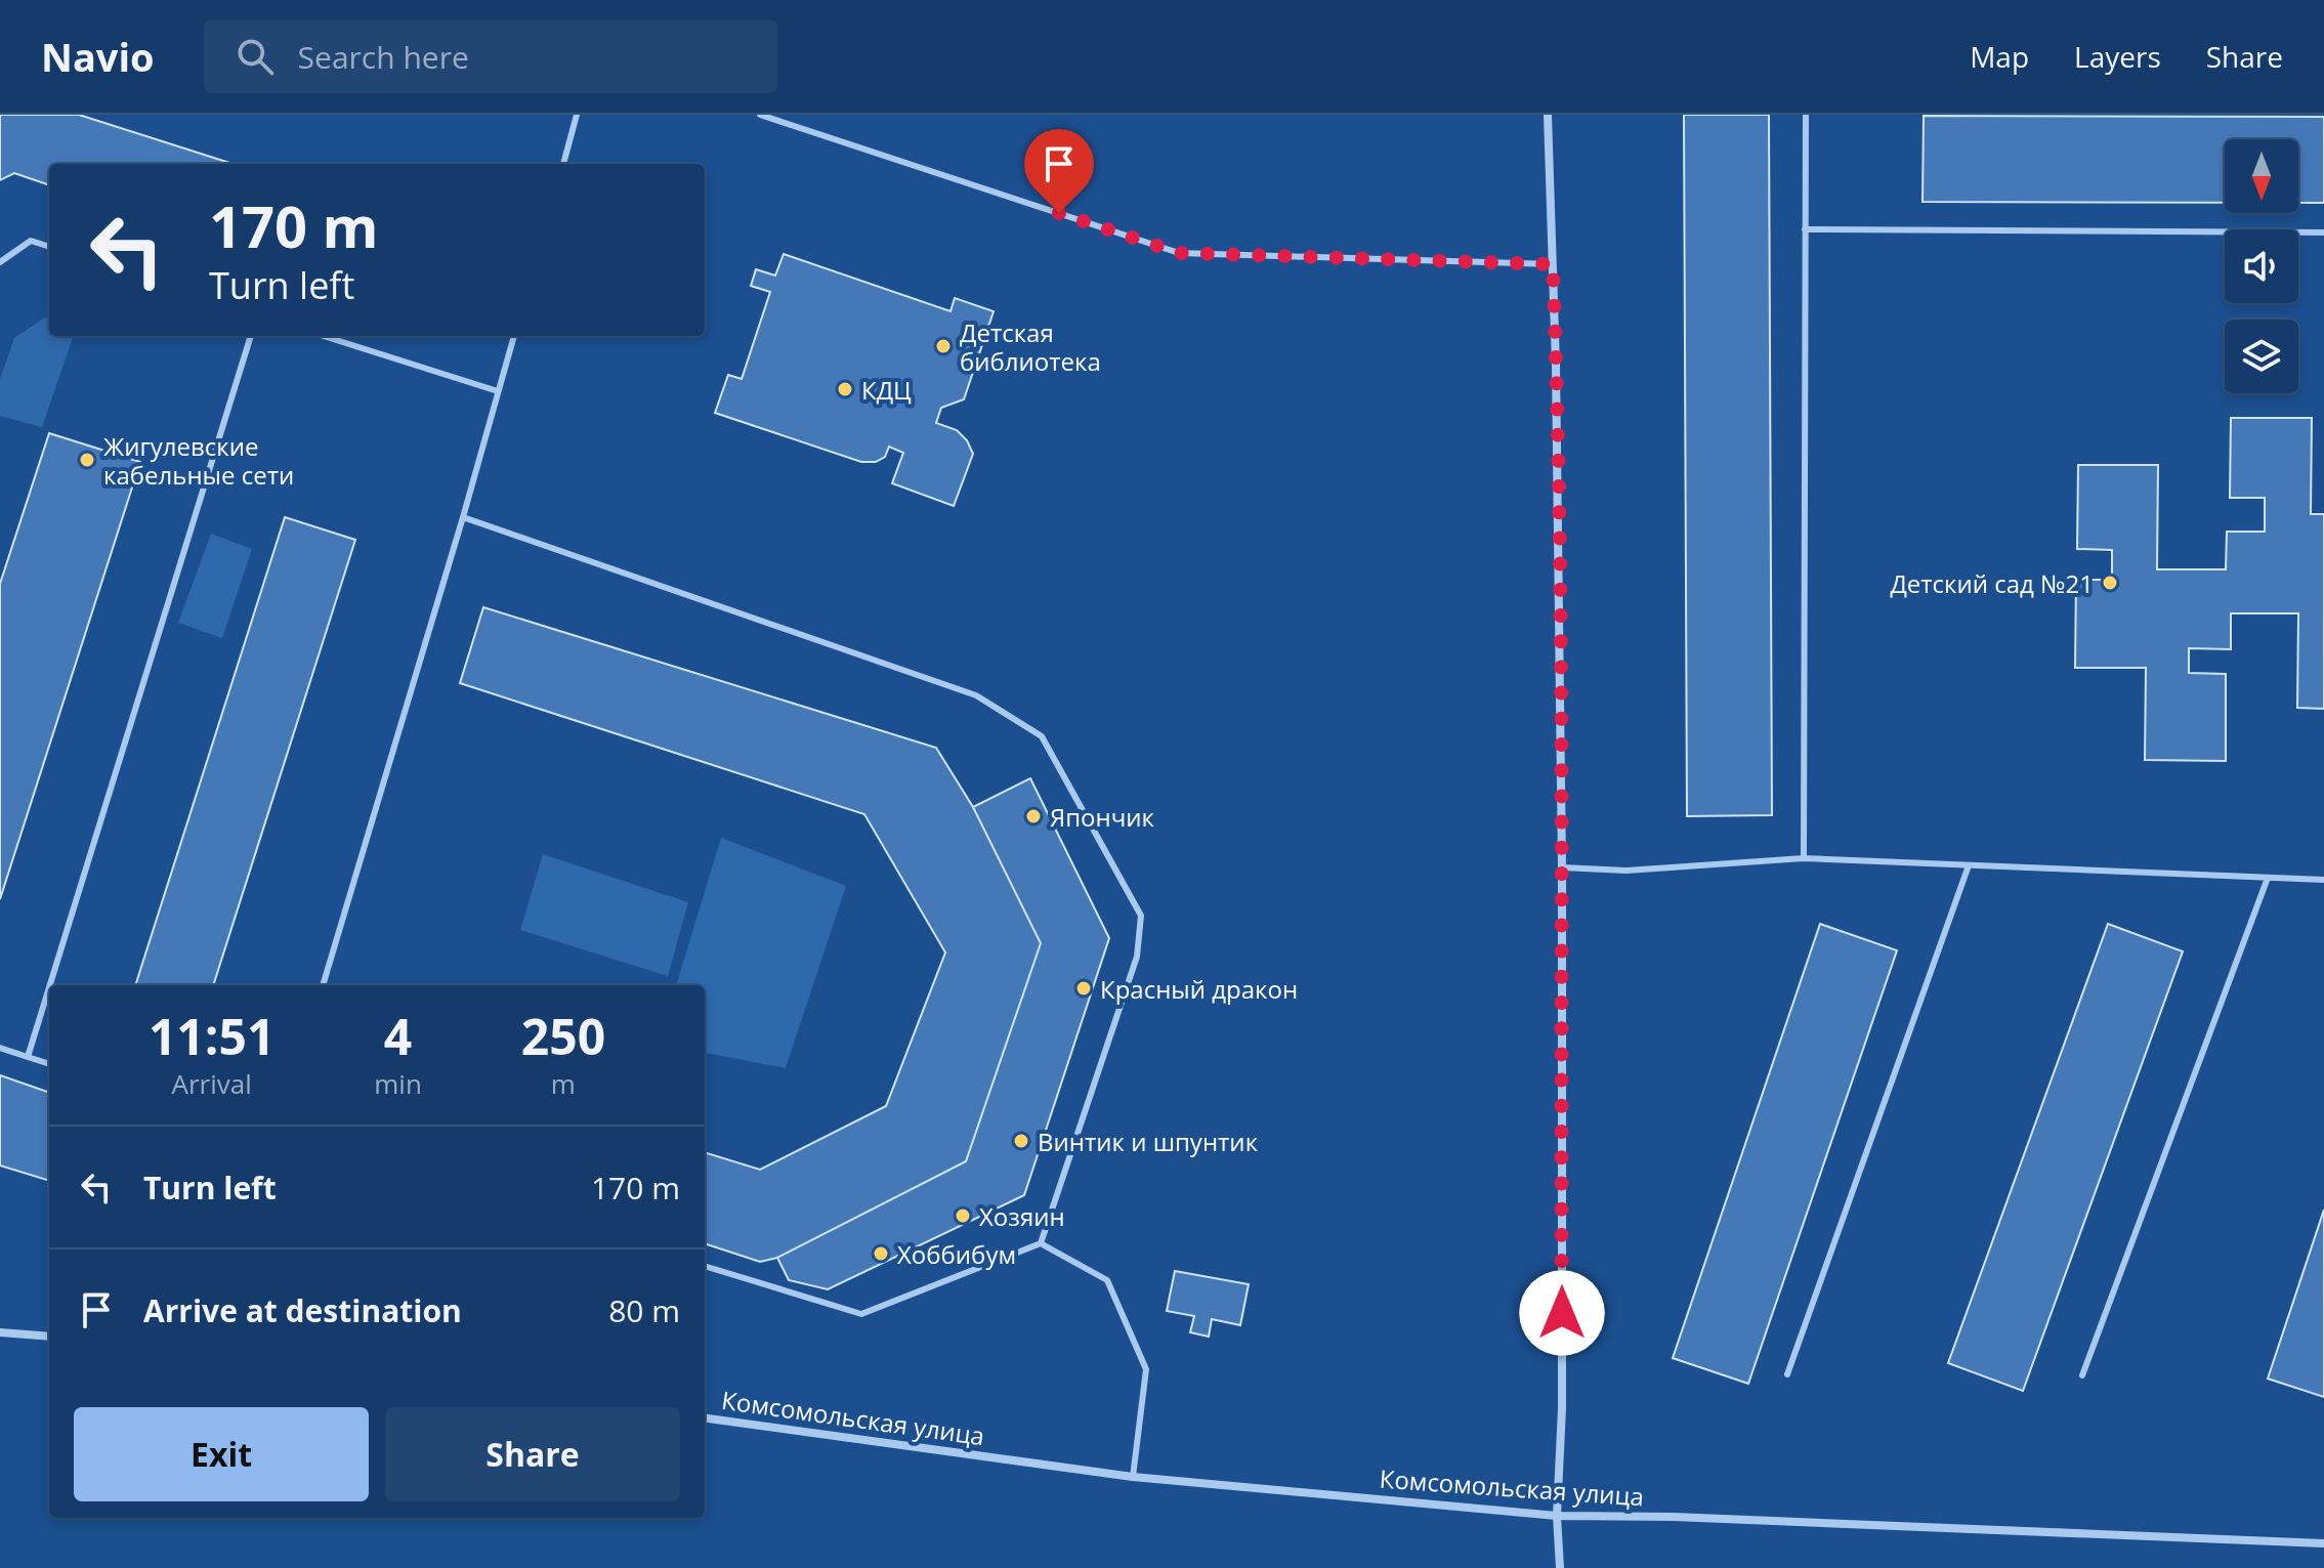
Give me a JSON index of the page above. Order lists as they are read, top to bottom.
{
  "streets": {
    "street": ["Комсомольская улица"]
  },
  "places": [
    "Детская библиотека",
    "КДЦ",
    "Жигулевские кабельные сети",
    "Детский сад №21",
    "Япончик",
    "Красный дракон",
    "Винтик и шпунтик",
    "Хозяин",
    "Хоббибум"
  ],
  "north": "bottom",
  "page": {
    "header": "Navio",
    "search": "Search here",
    "nav": ["Map", "Layers", "Share"],
    "turn": ["170 m", "Turn left"],
    "eta": [
      "11:51",
      "Arrival",
      "4",
      "min",
      "250",
      "m"
    ],
    "list": [
      {
        "name": "Turn left",
        "value": "170 m"
      },
      {
        "name": "Arrive at destination",
        "value": "80 m"
      }
    ],
    "buttons": ["Exit", "Share"]
  }
}
